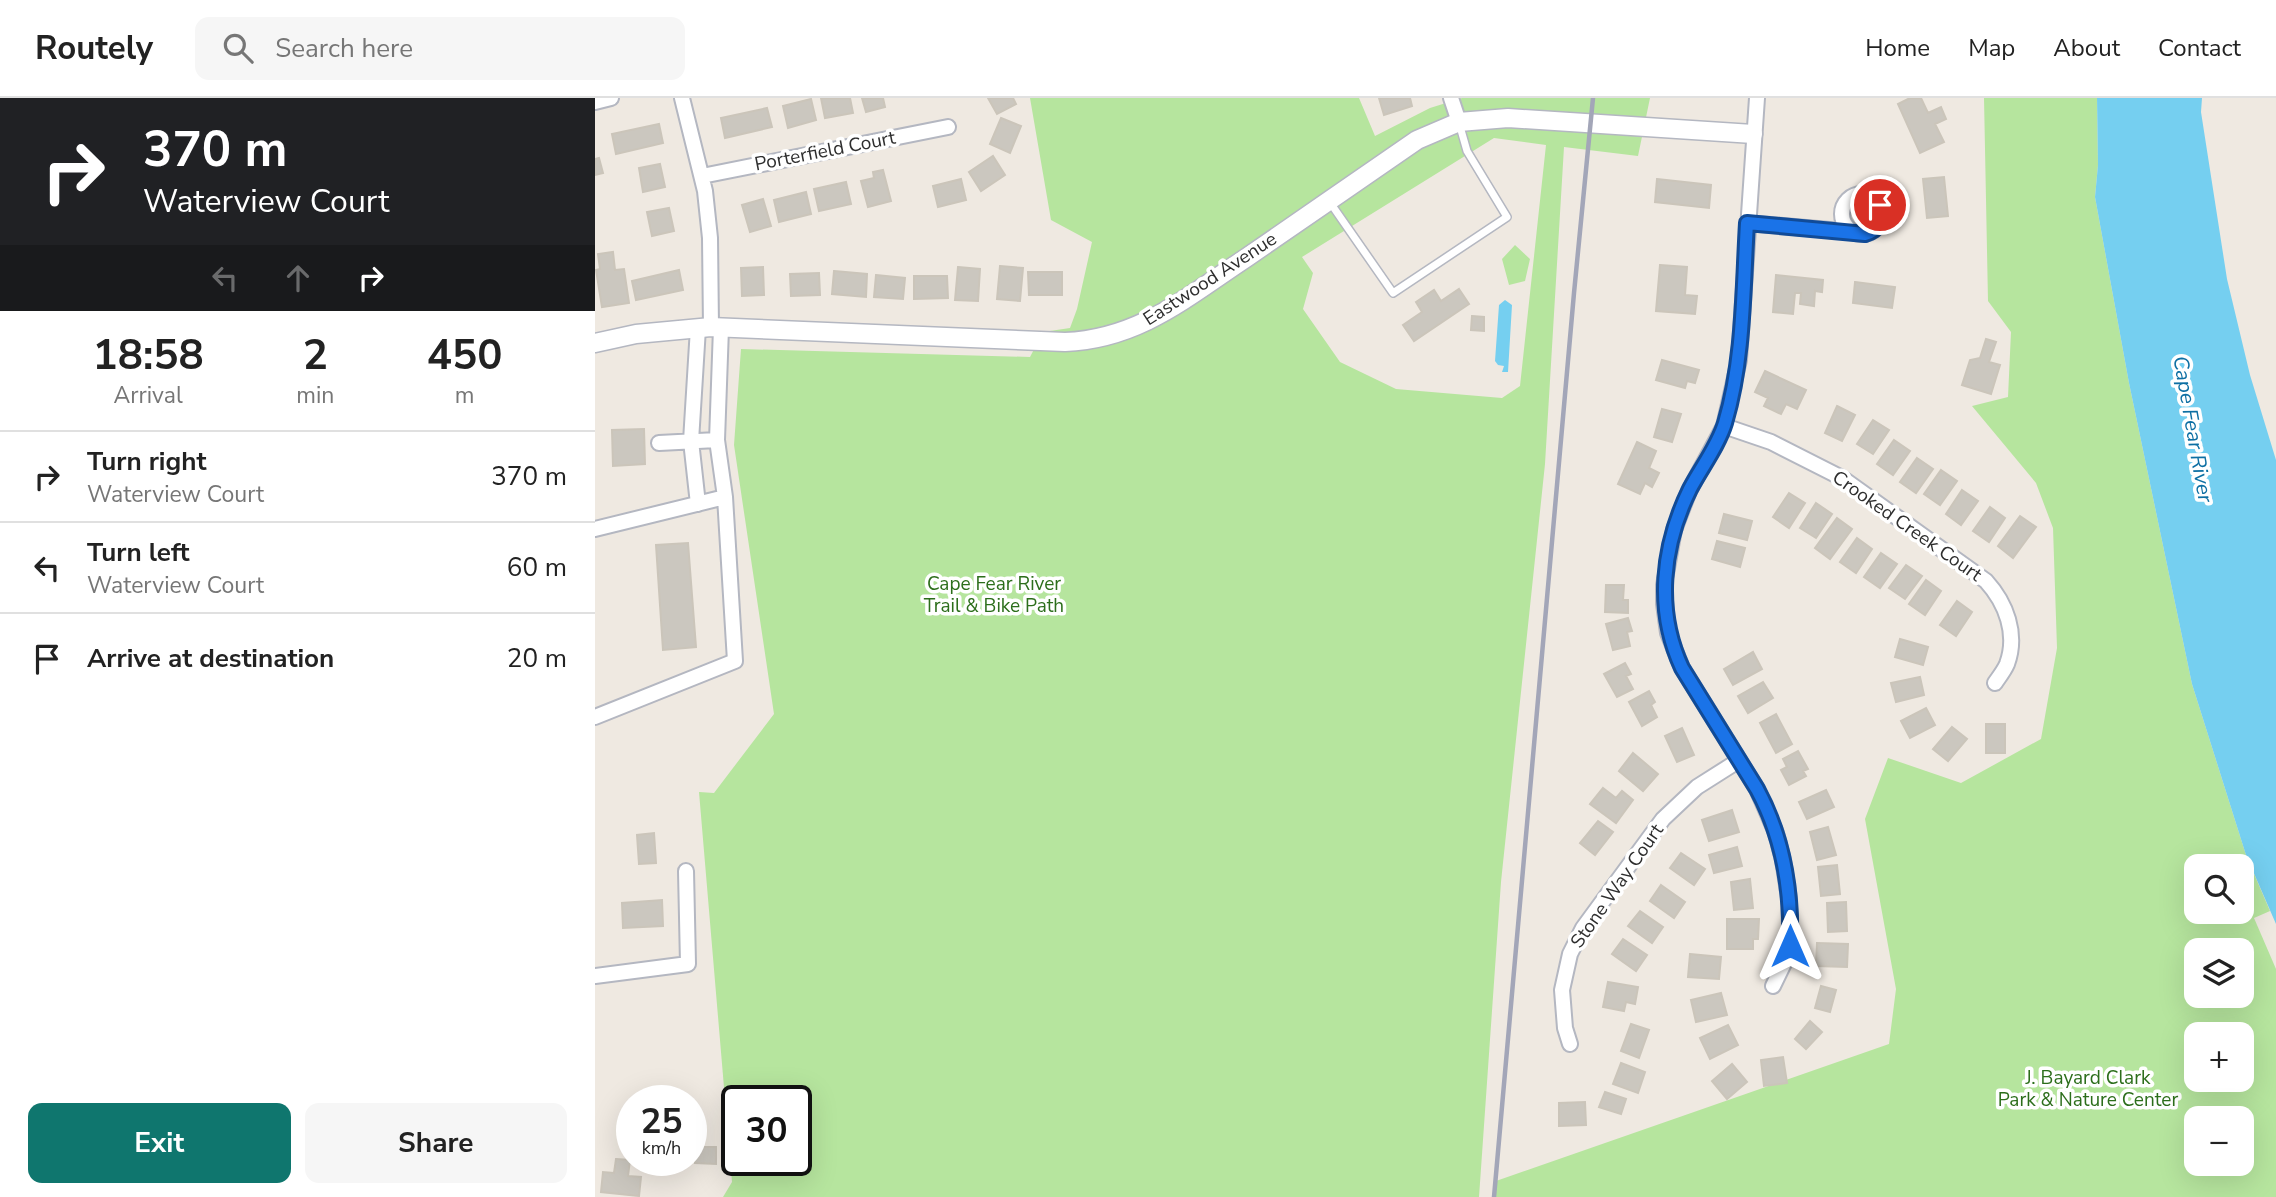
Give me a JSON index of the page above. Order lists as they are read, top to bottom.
{
  "streets": {
    "street": [
      "Porterfield Court",
      "Eastwood Avenue",
      "Crooked Creek Court",
      "Stone Way Court"
    ]
  },
  "water": ["Cape Fear River"],
  "parks": ["Cape Fear River Trail & Bike Path", "J. Bayard Clark Park & Nature Center"],
  "page": {
    "header": "Routely",
    "search": "Search here",
    "nav": [
      "Home",
      "Map",
      "About",
      "Contact"
    ],
    "turn": ["370 m", "Waterview Court"],
    "eta": [
      "18:58",
      "Arrival",
      "2",
      "min",
      "450",
      "m"
    ],
    "list": [
      {
        "name": "Turn right",
        "note": "Waterview Court",
        "value": "370 m"
      },
      {
        "name": "Turn left",
        "note": "Waterview Court",
        "value": "60 m"
      },
      {
        "name": "Arrive at destination",
        "value": "20 m"
      }
    ],
    "map_buttons": ["+", "−"],
    "speed": "25 km/h",
    "limit": "30",
    "buttons": ["Exit", "Share"]
  }
}
